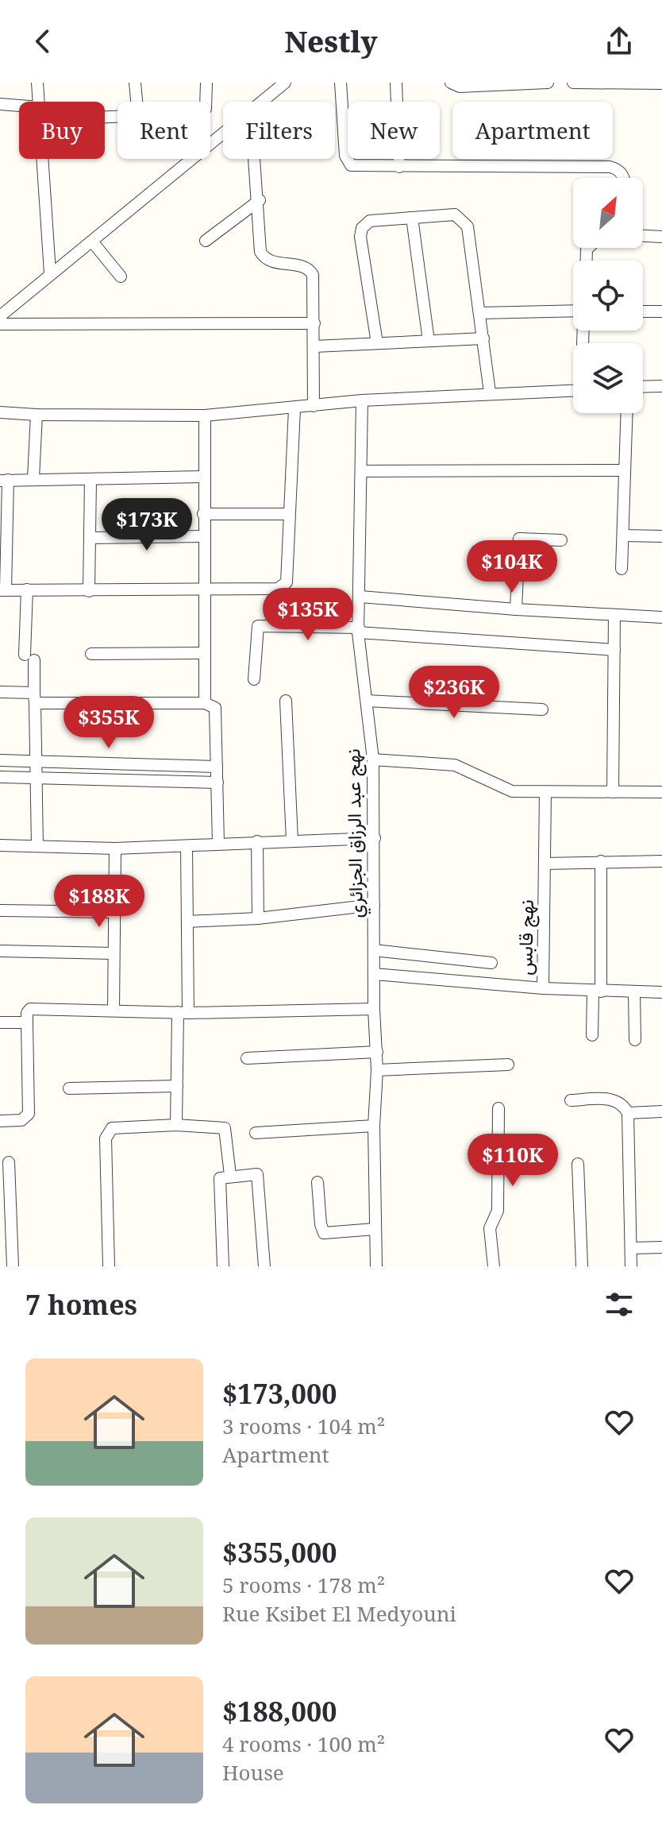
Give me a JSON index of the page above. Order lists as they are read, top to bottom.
{
  "streets": {
    "street": ["نهج عبد الرزاق الجزائري", "نهج قابس"]
  },
  "crossings": [
    ["نهج عبد الرزاق الجزائري", "نهج قابس"]
  ],
  "north": "top right",
  "page": {
    "header": "Nestly",
    "chip": [
      "Buy",
      "Rent",
      "Filters",
      "New",
      "Apartment"
    ],
    "price": [
      "$173K",
      "$104K",
      "$135K",
      "$236K",
      "$355K",
      "$188K",
      "$110K"
    ],
    "heading": "7 homes",
    "list": [
      {
        "name": "$173,000",
        "note": "3 rooms · 104 m² · Apartment"
      },
      {
        "name": "$355,000",
        "note": "5 rooms · 178 m² · Rue Ksibet El Medyouni"
      },
      {
        "name": "$188,000",
        "note": "4 rooms · 100 m² · House"
      }
    ]
  }
}
